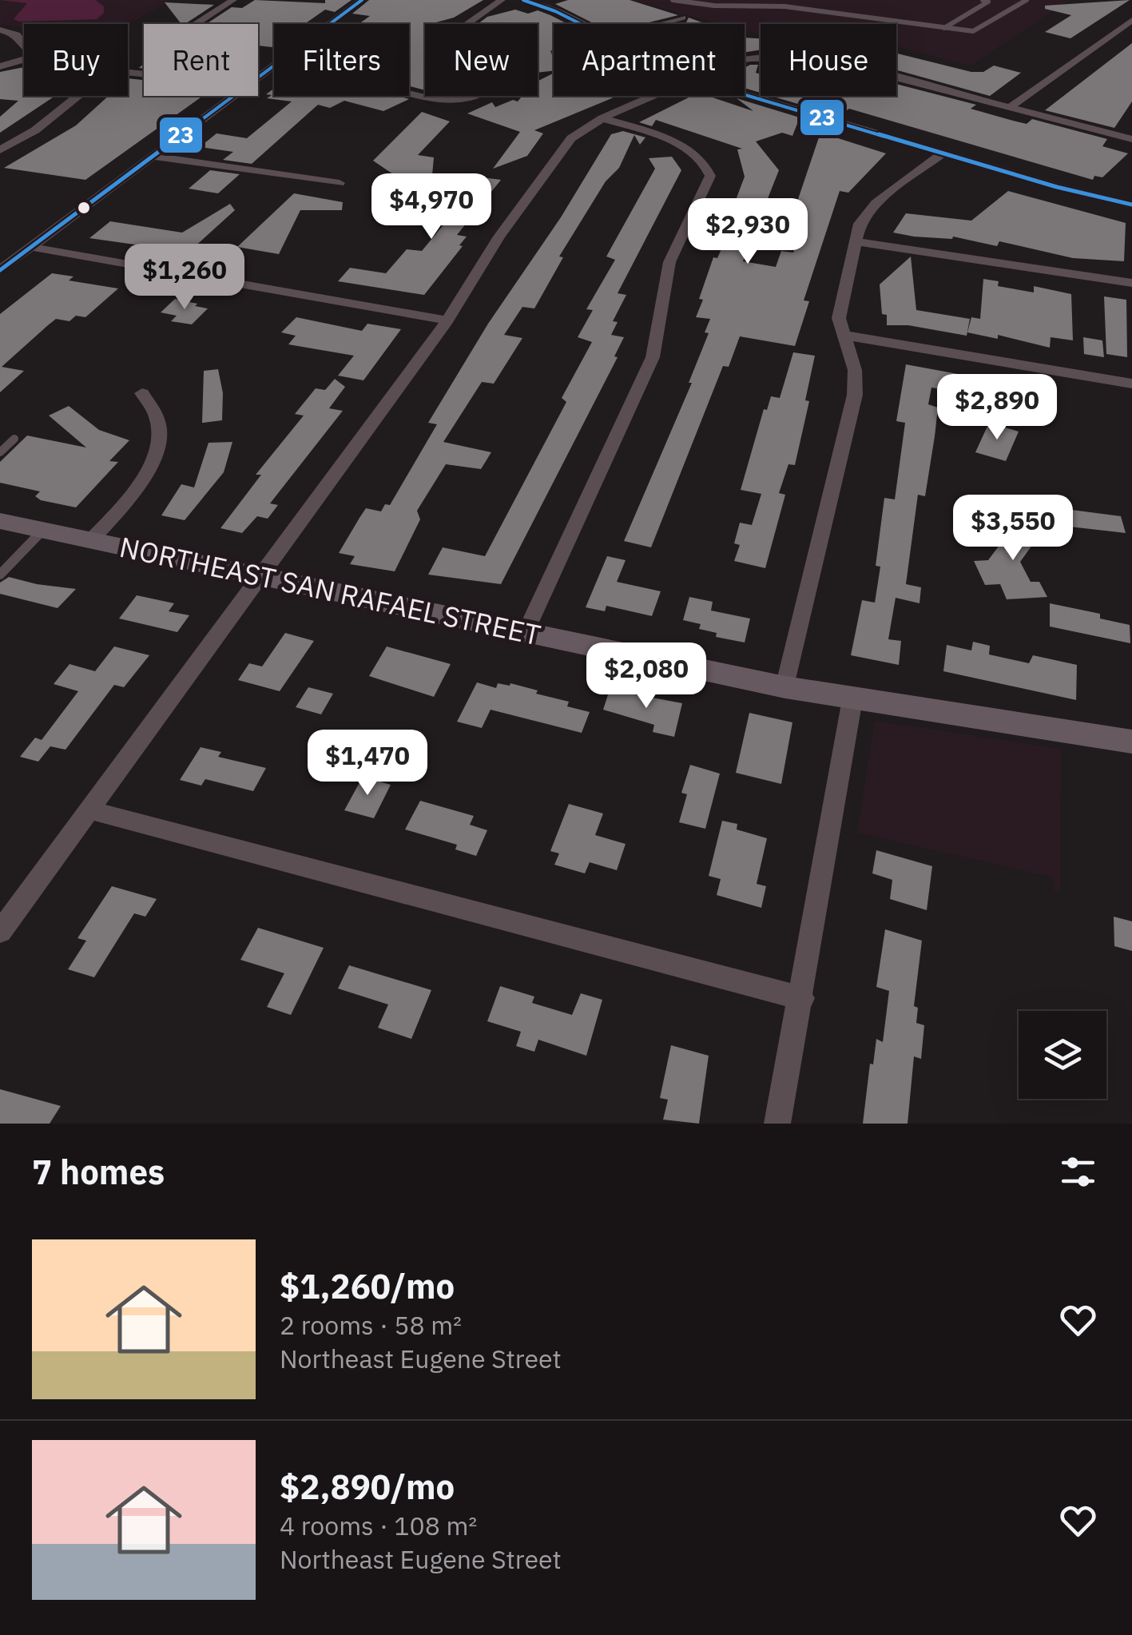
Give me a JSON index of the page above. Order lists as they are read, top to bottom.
{
  "streets": {
    "street": ["NORTHEAST SAN RAFAEL STREET"]
  },
  "lines": ["transit line 23"],
  "page": {
    "chip": [
      "Buy",
      "Rent",
      "Filters",
      "New",
      "Apartment",
      "House"
    ],
    "price": [
      "$4,970",
      "$2,930",
      "$1,260",
      "$2,890",
      "$3,550",
      "$2,080",
      "$1,470"
    ],
    "heading": "7 homes",
    "list": [
      {
        "name": "$1,260/mo",
        "note": "2 rooms · 58 m² · Northeast Eugene Street"
      },
      {
        "name": "$2,890/mo",
        "note": "4 rooms · 108 m² · Northeast Eugene Street"
      }
    ]
  }
}
